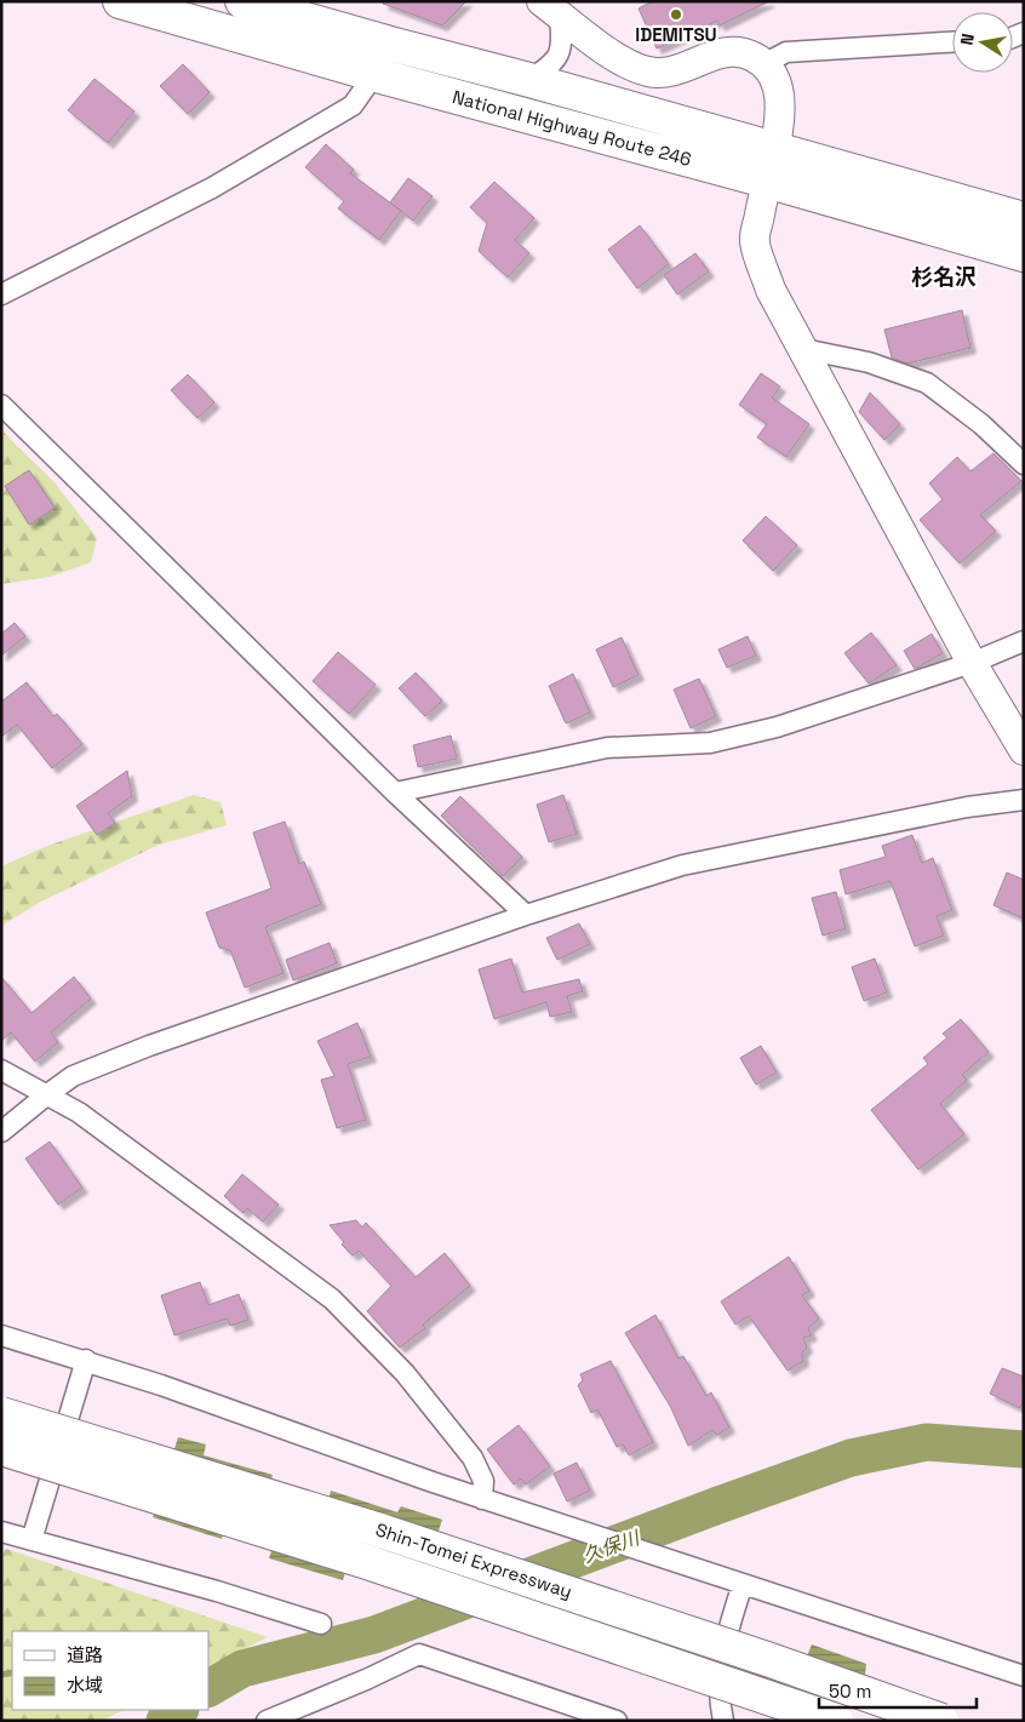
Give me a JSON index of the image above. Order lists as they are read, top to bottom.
{
  "streets": {
    "highway": ["National Highway Route 246", "Shin-Tomei Expressway"]
  },
  "districts": ["杉名沢"],
  "water": ["久保川"],
  "places": ["IDEMITSU"],
  "legend": ["道路", "水域"],
  "scale_bar": "50 m",
  "north": "left"
}
